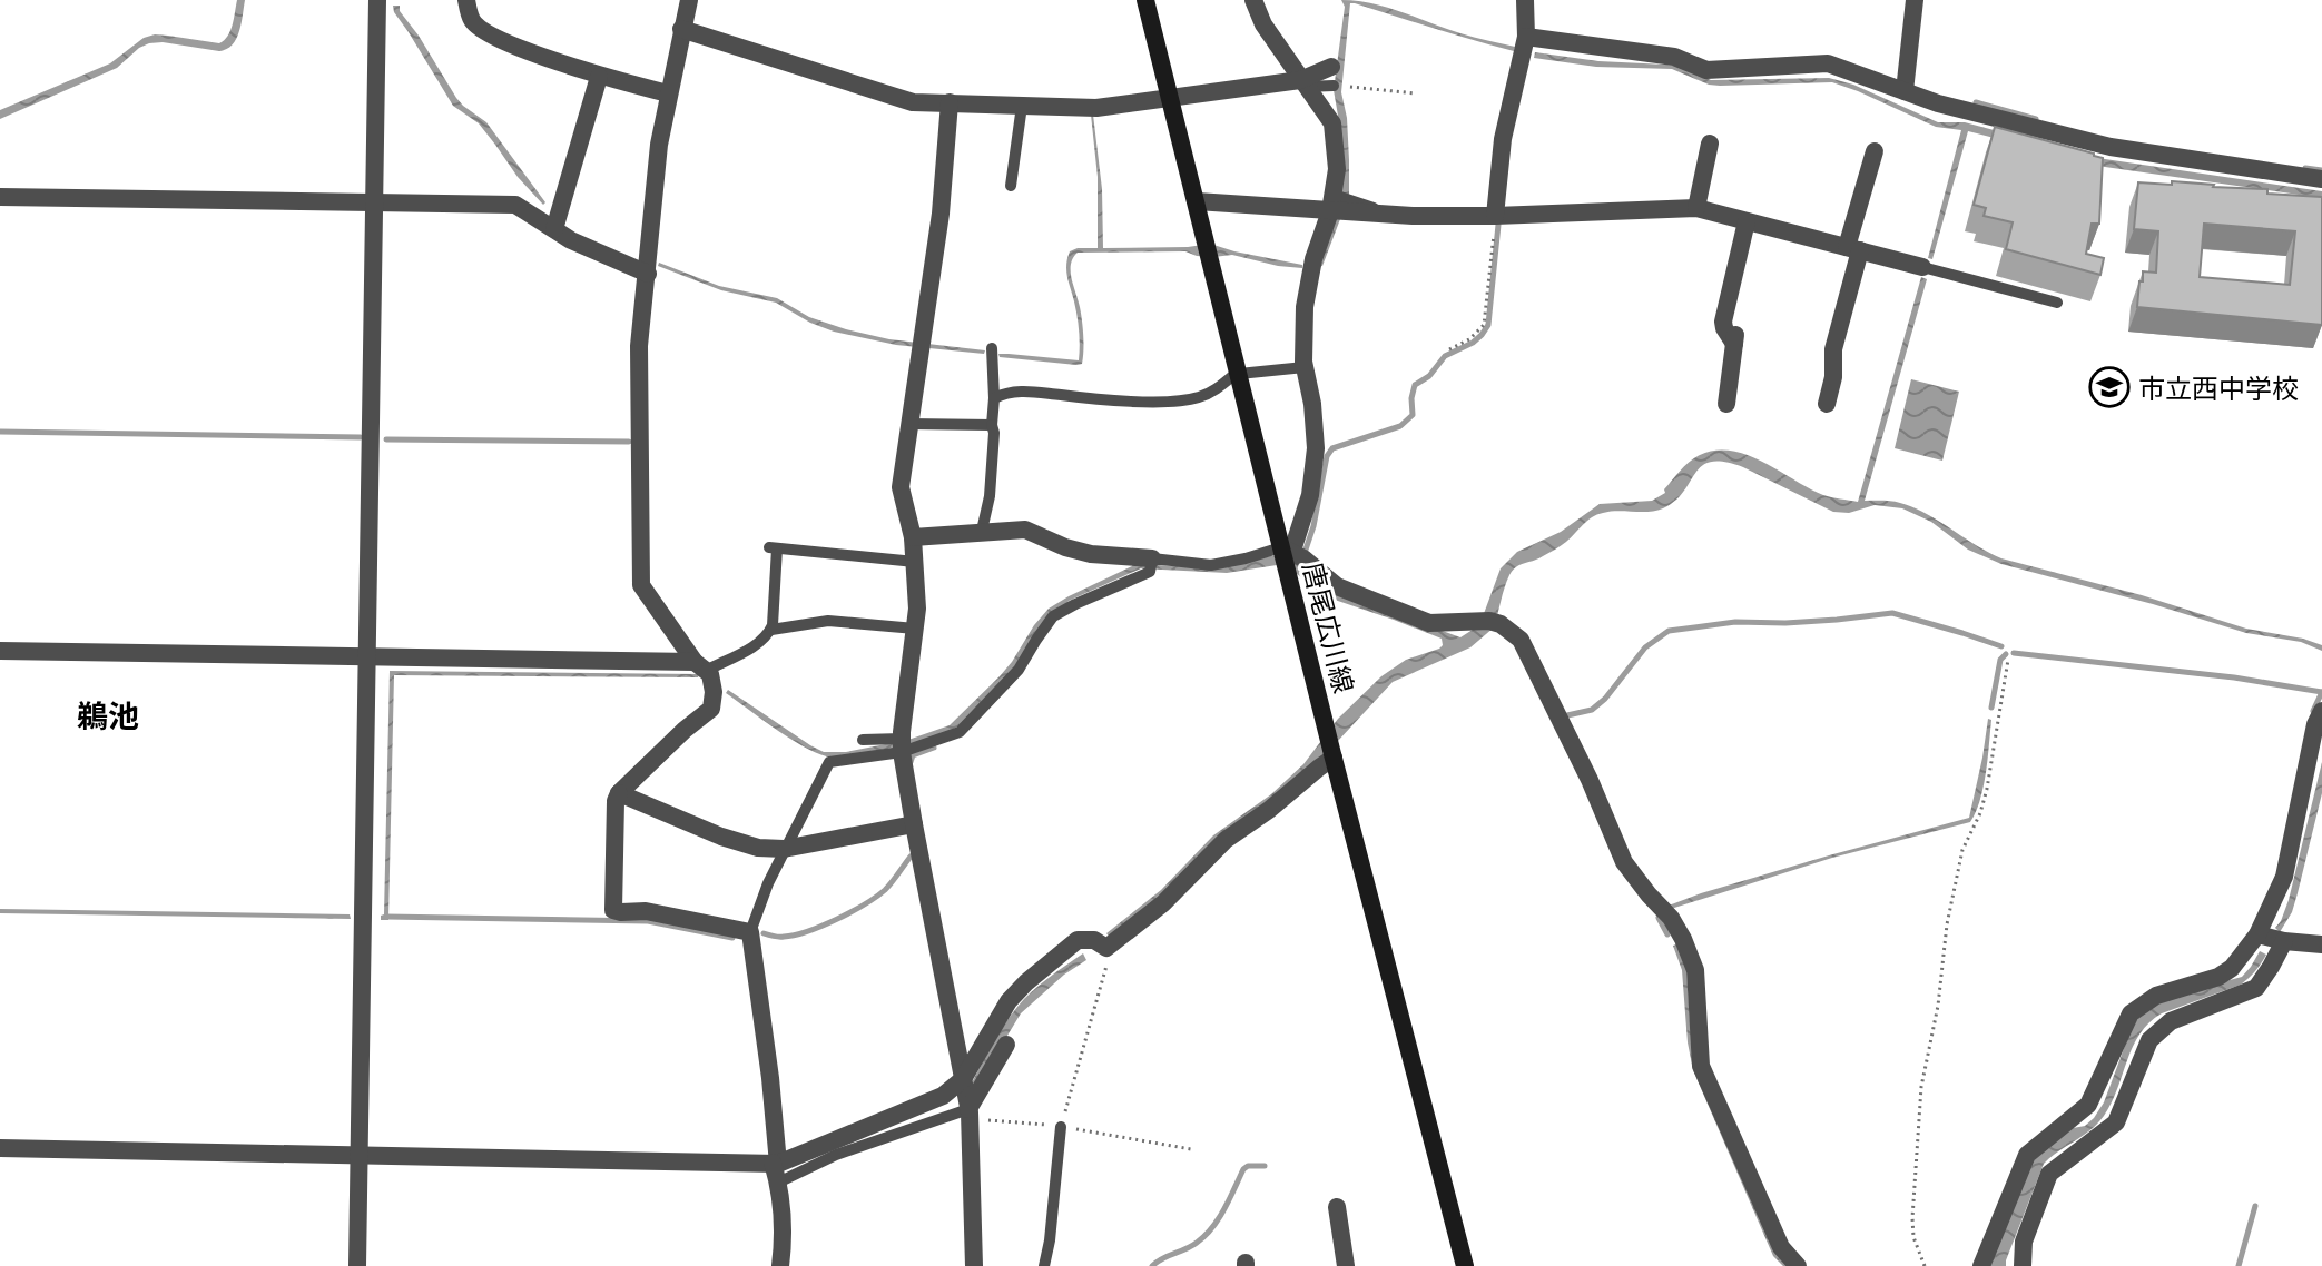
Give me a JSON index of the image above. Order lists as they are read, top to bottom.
{
  "streets": {
    "main road": ["唐尾広川線"]
  },
  "districts": ["鵜池"],
  "places": {
    "school or university": ["市立西中学校"]
  }
}
